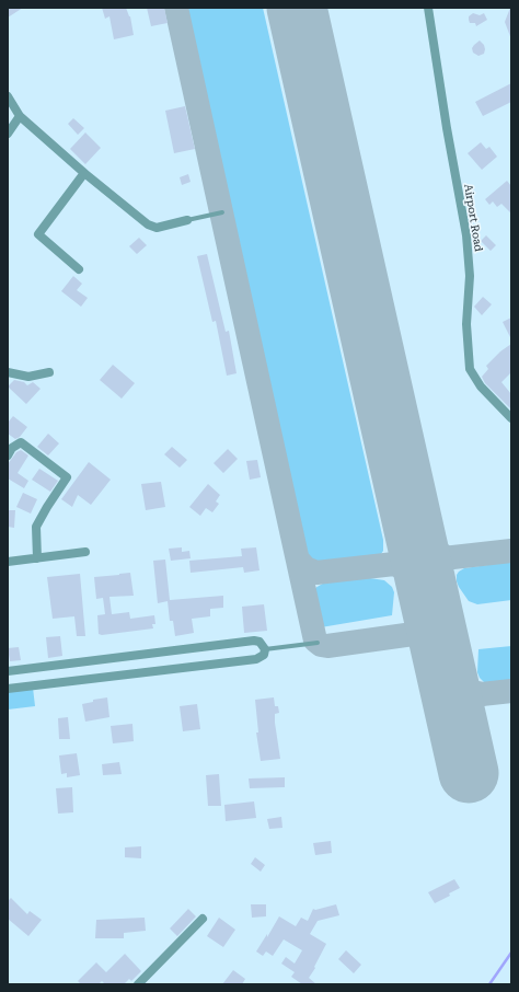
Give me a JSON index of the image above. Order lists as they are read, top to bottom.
{
  "streets": {
    "street": ["Airport Road"]
  }
}
